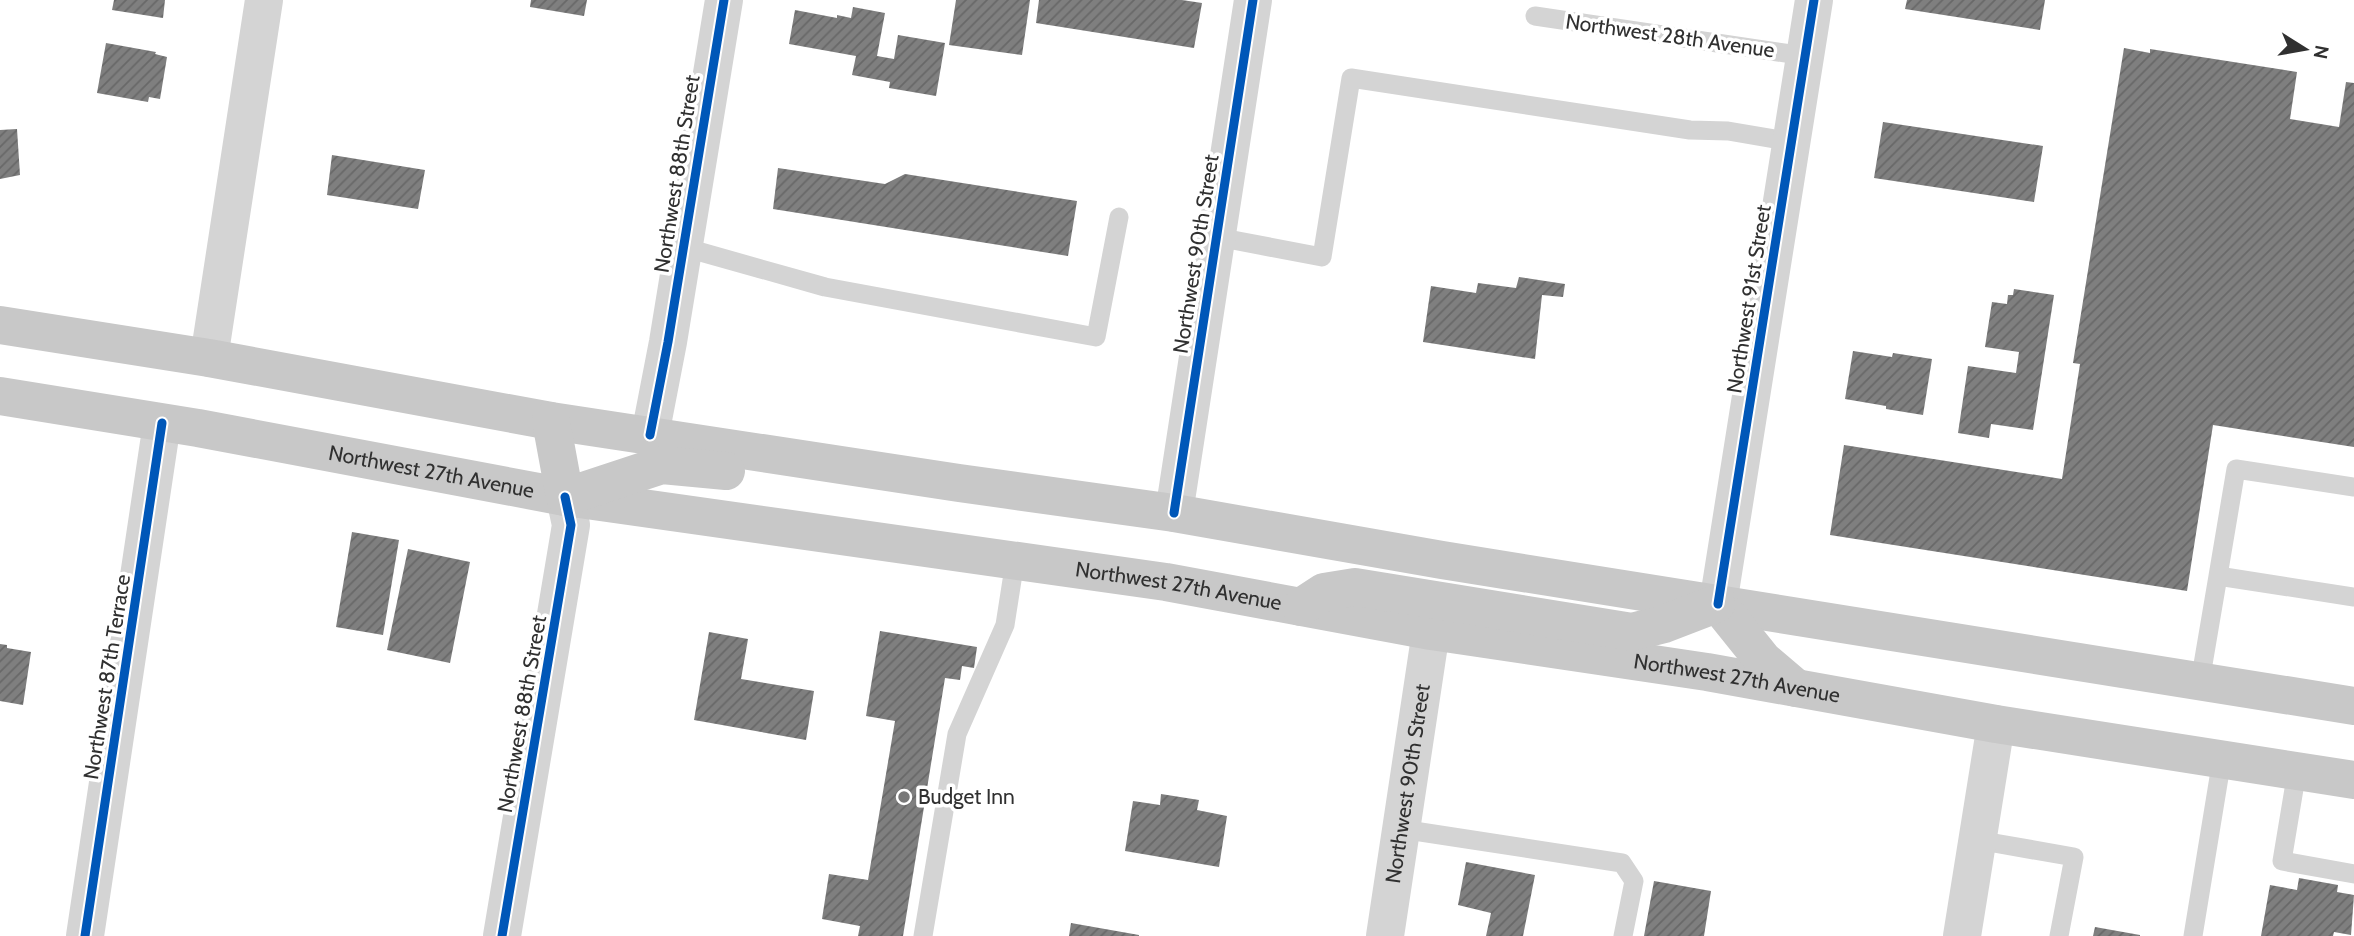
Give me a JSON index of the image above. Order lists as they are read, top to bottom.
{
  "streets": {
    "main road": ["Northwest 27th Avenue"],
    "street": [
      "Northwest 88th Street",
      "Northwest 90th Street",
      "Northwest 91st Street",
      "Northwest 87th Terrace"
    ],
    "lane": ["Northwest 28th Avenue"]
  },
  "crossings": [
    ["Northwest 28th Avenue", "Northwest 91st Street"],
    ["Northwest 88th Street", "Northwest 27th Avenue"],
    ["Northwest 90th Street", "Northwest 27th Avenue"],
    ["Northwest 27th Avenue", "Northwest 87th Terrace"]
  ],
  "places": ["Budget Inn"],
  "north": "right"
}
